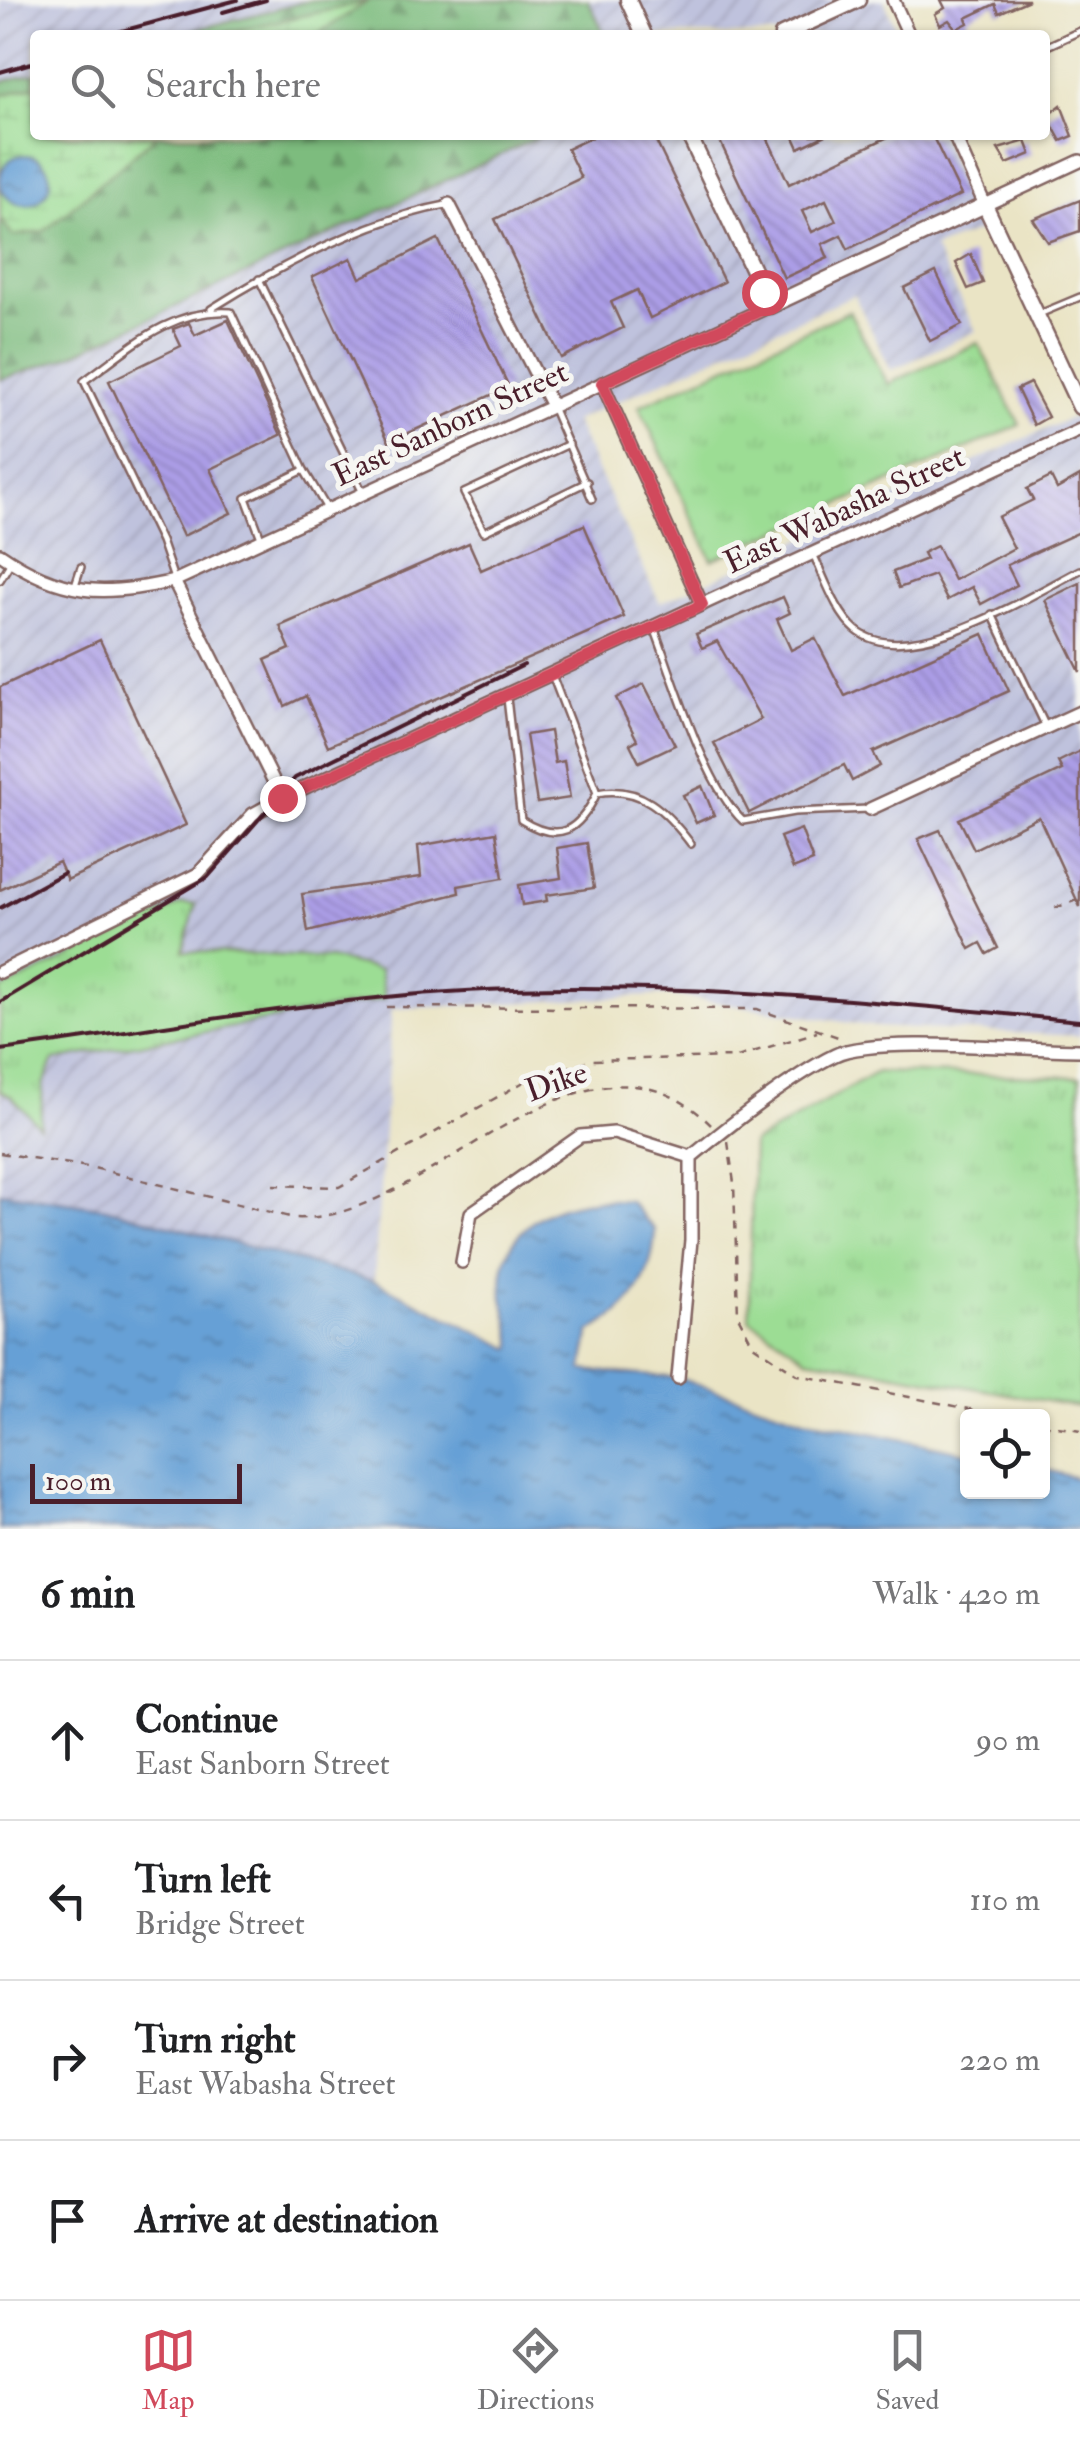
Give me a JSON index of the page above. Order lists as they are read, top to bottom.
{
  "streets": {
    "street": ["East Sanborn Street", "East Wabasha Street"],
    "path": ["Dike"]
  },
  "scale_bar": "100 m",
  "page": {
    "search": "Search here",
    "scale": "100 m",
    "heading": ["6 min", "Walk · 420 m"],
    "list": [
      ["Continue", "East Sanborn Street", "90 m"],
      ["Turn left", "Bridge Street", "110 m"],
      ["Turn right", "East Wabasha Street", "220 m"],
      "Arrive at destination"
    ],
    "nav": ["Map", "Directions", "Saved"]
  }
}
